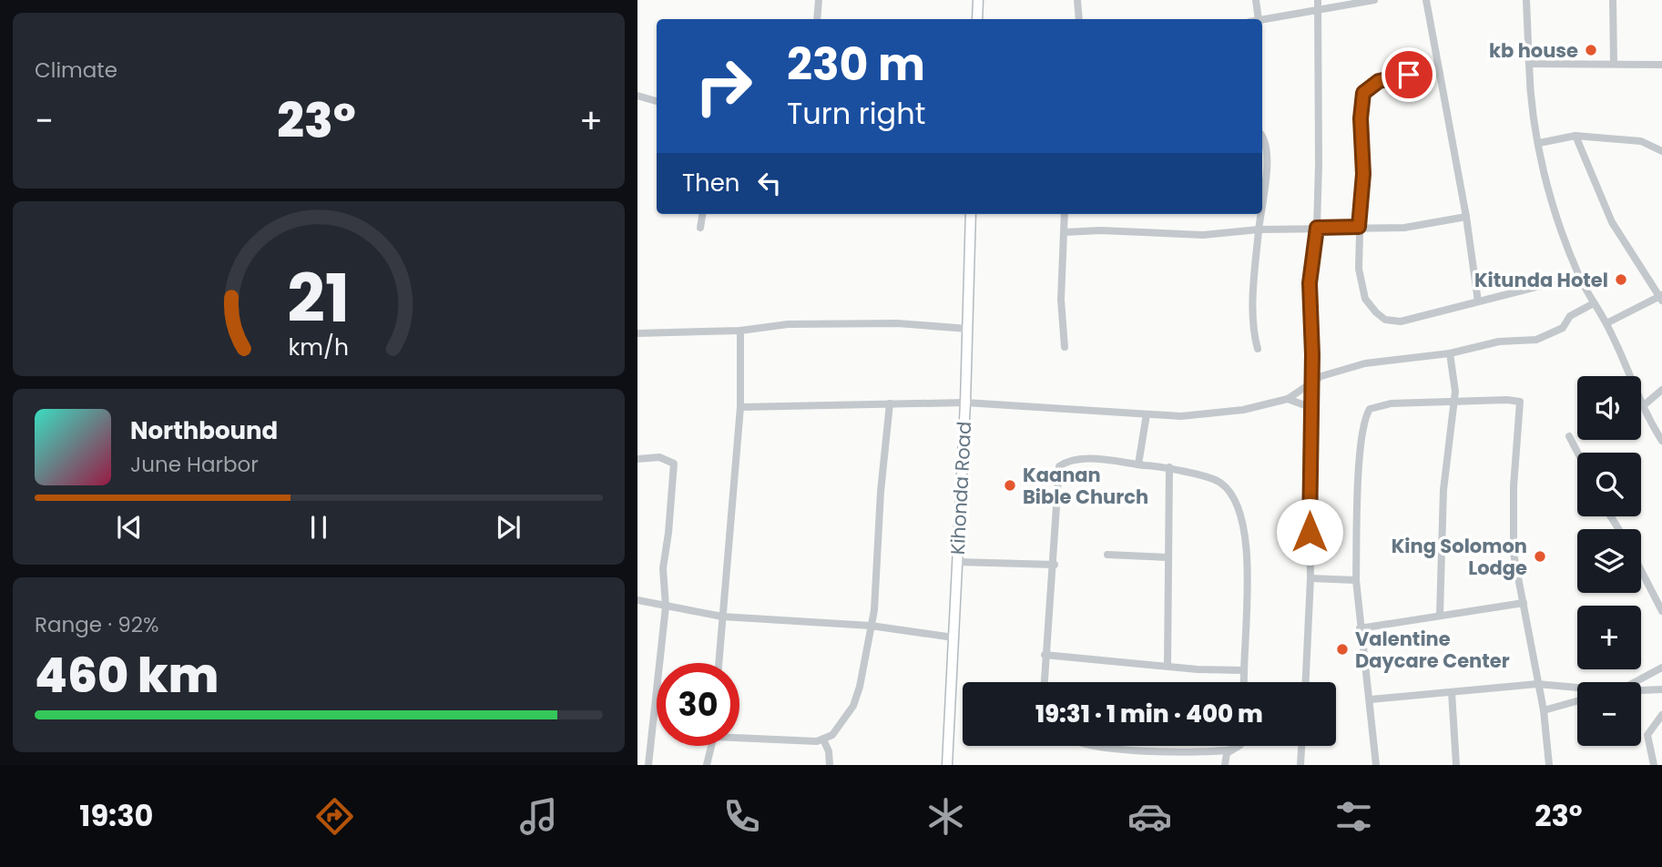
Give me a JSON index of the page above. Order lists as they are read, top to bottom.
{
  "streets": {
    "street": ["Kihonda Road"]
  },
  "places": [
    "kb house",
    "Kitunda Hotel",
    "Kaanan Bible Church",
    "King Solomon Lodge",
    "Valentine Daycare Center"
  ],
  "page": {
    "tile": [
      "Climate",
      ["Range · 92%", "460 km"]
    ],
    "turn": ["230 m", "Turn right"],
    "heat": ["−", "23°", "+"],
    "then": "Then",
    "map_buttons": ["+", "−"],
    "song": ["Northbound", "June Harbor"],
    "limit": "30",
    "trip": "19:31 · 1 min · 400 m",
    "tabs": ["19:30", "23°"],
    "gauge": ["21", "km/h"]
  }
}
